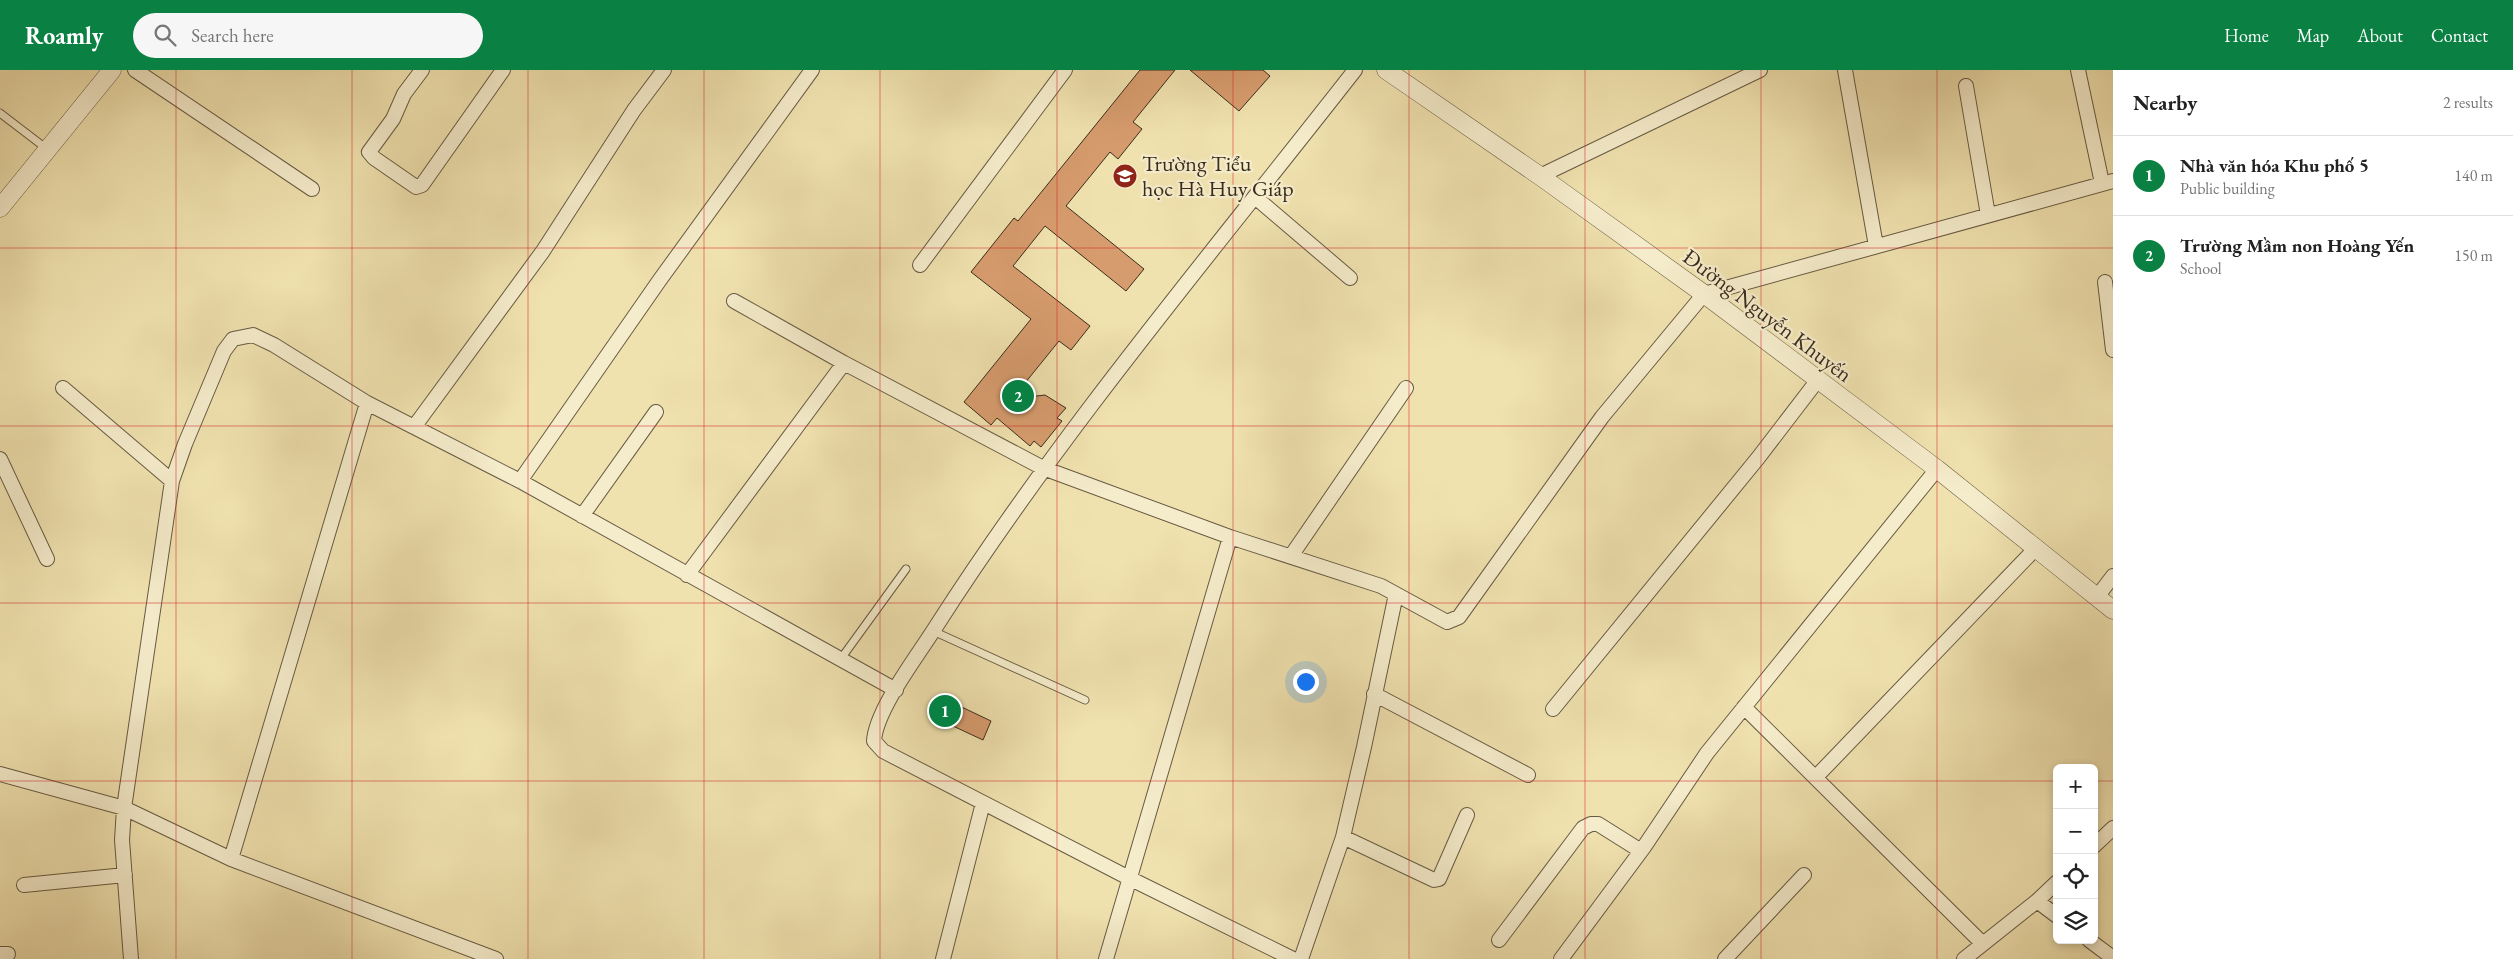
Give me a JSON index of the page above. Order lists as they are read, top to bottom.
{
  "streets": {
    "street": ["Đường Nguyễn Khuyến"]
  },
  "places": {
    "school or university": ["Trường Tiểu học Hà Huy Giáp"]
  },
  "page": {
    "header": "Roamly",
    "search": "Search here",
    "nav": [
      "Home",
      "Map",
      "About",
      "Contact"
    ],
    "heading": ["Nearby", "2 results"],
    "list": [
      {
        "mark": "1",
        "name": "Nhà văn hóa Khu phố 5",
        "note": "Public building",
        "value": "140 m"
      },
      {
        "mark": "2",
        "name": "Trường Mầm non Hoàng Yến",
        "note": "School",
        "value": "150 m"
      }
    ],
    "pins": ["2", "1"],
    "map_buttons": ["+", "−"]
  }
}
